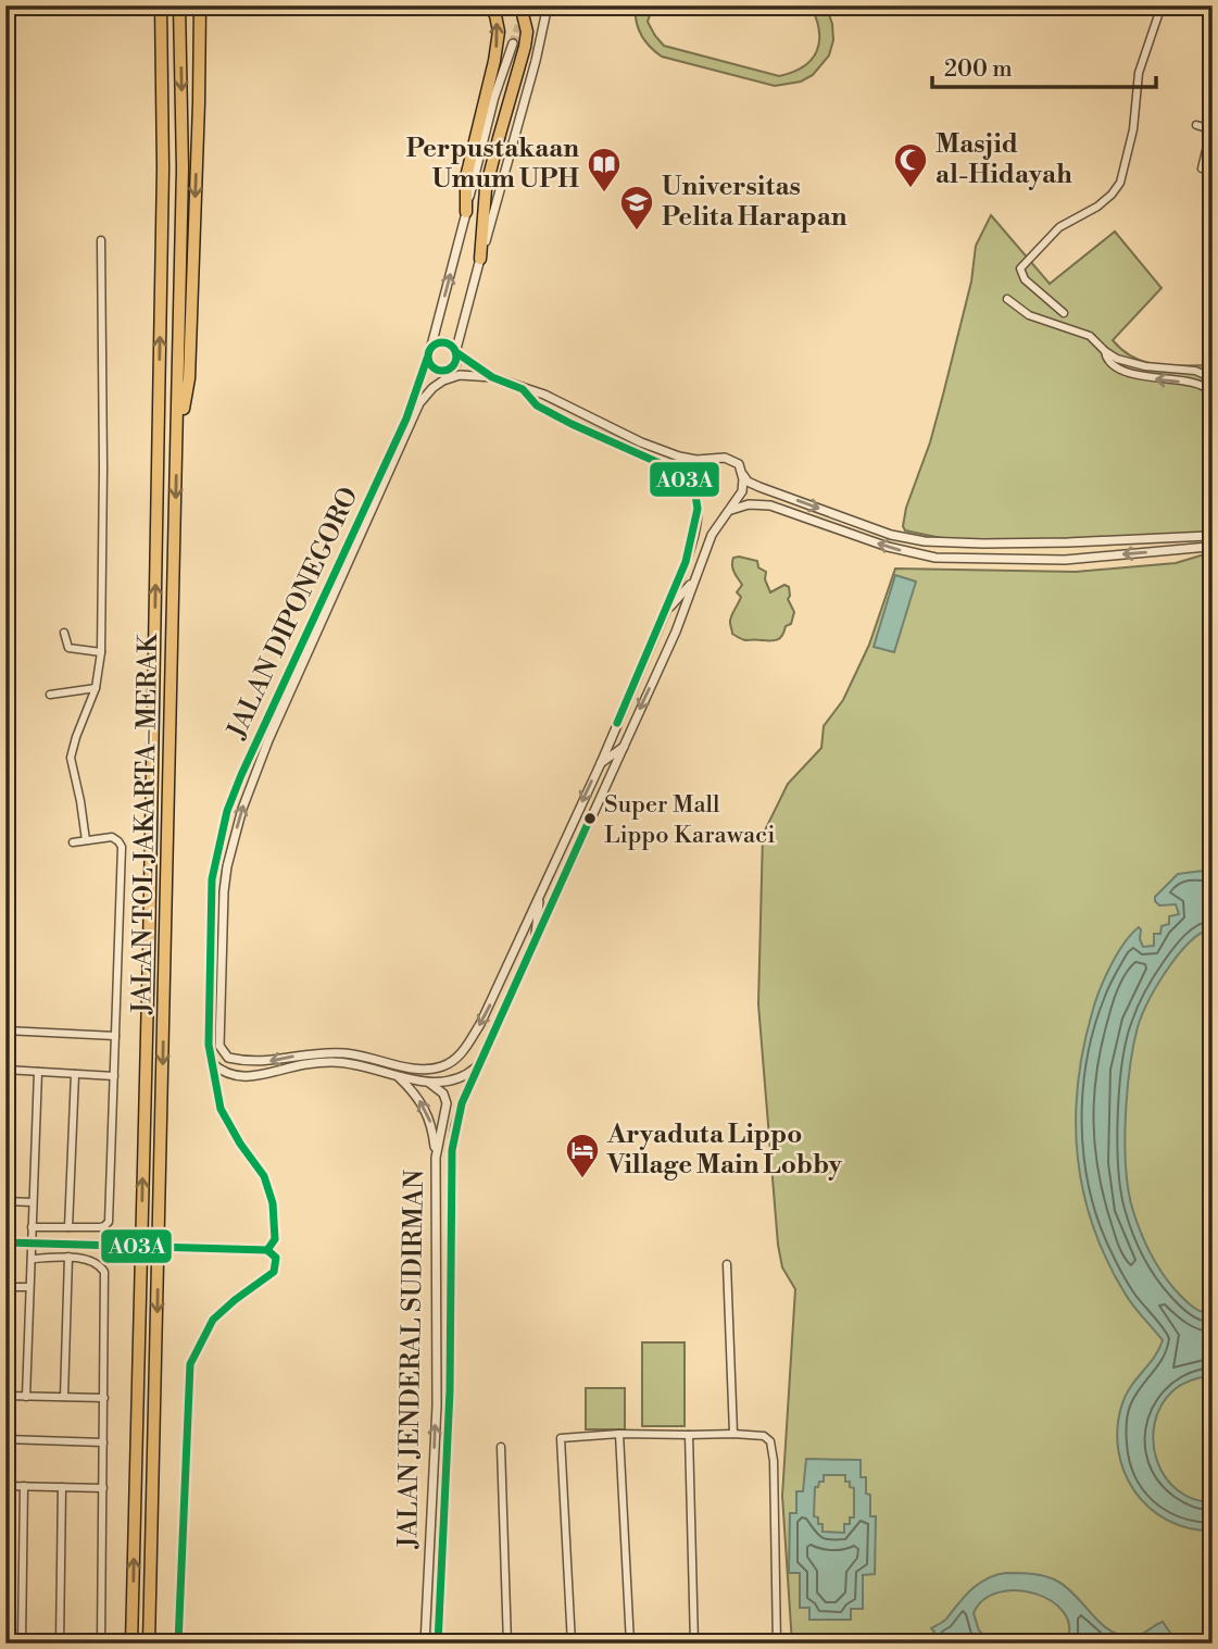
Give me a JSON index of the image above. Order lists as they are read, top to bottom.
{
  "streets": {
    "highway": ["JALAN TOL JAKARTA–MERAK"],
    "street": ["JALAN DIPONEGORO", "JALAN JENDERAL SUDIRMAN"]
  },
  "places": {
    "mosque": ["Masjid al-Hidayah"],
    "library": ["Perpustakaan Umum UPH"],
    "school or university": ["Universitas Pelita Harapan"],
    "other": ["Super Mall Lippo Karawaci"],
    "hotel": ["Aryaduta Lippo Village Main Lobby"]
  },
  "lines": ["transit line A03A"],
  "scale_bar": "200 m"
}
